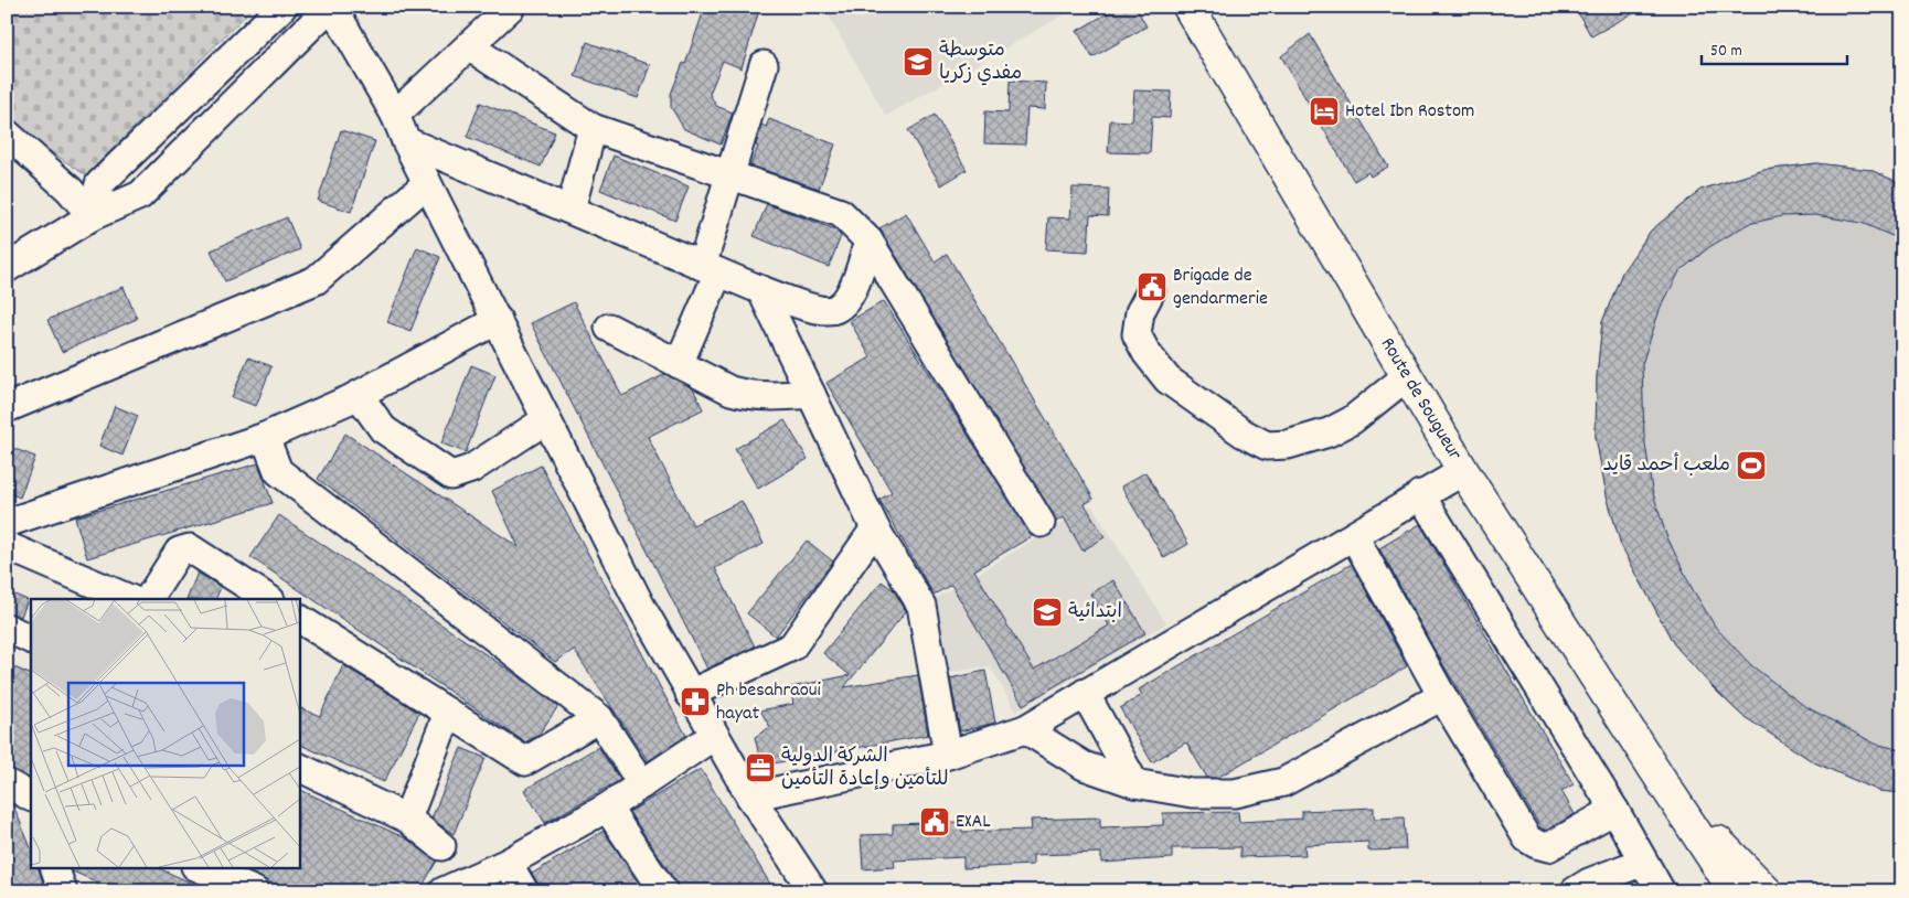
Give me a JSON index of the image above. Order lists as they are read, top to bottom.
{
  "streets": {
    "main road": ["Route de Sougueur"]
  },
  "places": {
    "school or university": ["متوسطة مفدي زكريا", "ابتدائية"],
    "hotel": ["Hotel Ibn Rostom"],
    "public building": ["Brigade de gendarmerie", "EXAL"],
    "sports": ["ملعب أحمد قايد"],
    "pharmacy": ["Ph besahraoui hayat"],
    "office": ["الشركة الدولية للتأمين وإعادة التأمين"]
  },
  "scale_bar": "50 m"
}
